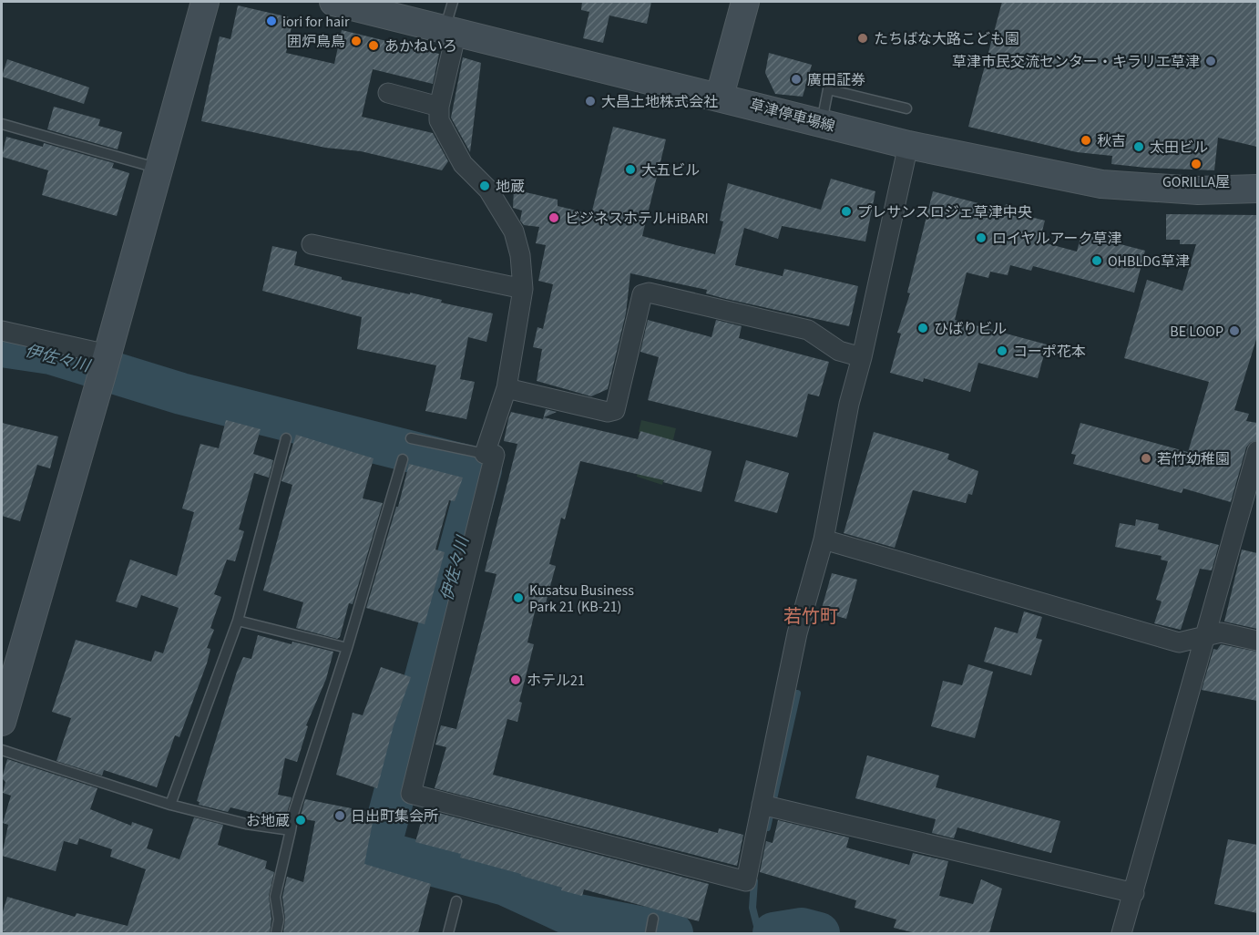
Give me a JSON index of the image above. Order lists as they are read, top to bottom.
{
  "streets": {
    "main road": ["草津停車場線"]
  },
  "districts": ["若竹町"],
  "water": ["伊佐々川"],
  "places": [
    "iori for hair",
    "たちばな大路こども園",
    "囲炉鳥鳥",
    "あかねいろ",
    "草津市民交流センター・キラリエ草津",
    "廣田証券",
    "大昌土地株式会社",
    "秋吉",
    "太田ビル",
    "GORILLA屋",
    "大五ビル",
    "地蔵",
    "プレサンスロジェ草津中央",
    "ビジネスホテルHiBARI",
    "ロイヤルアーク草津",
    "OHBLDG草津",
    "ひばりビル",
    "BE LOOP",
    "コーポ花本",
    "若竹幼稚園",
    "Kusatsu Business Park 21 (KB-21)",
    "ホテル21",
    "日出町集会所",
    "お地蔵"
  ]
}
